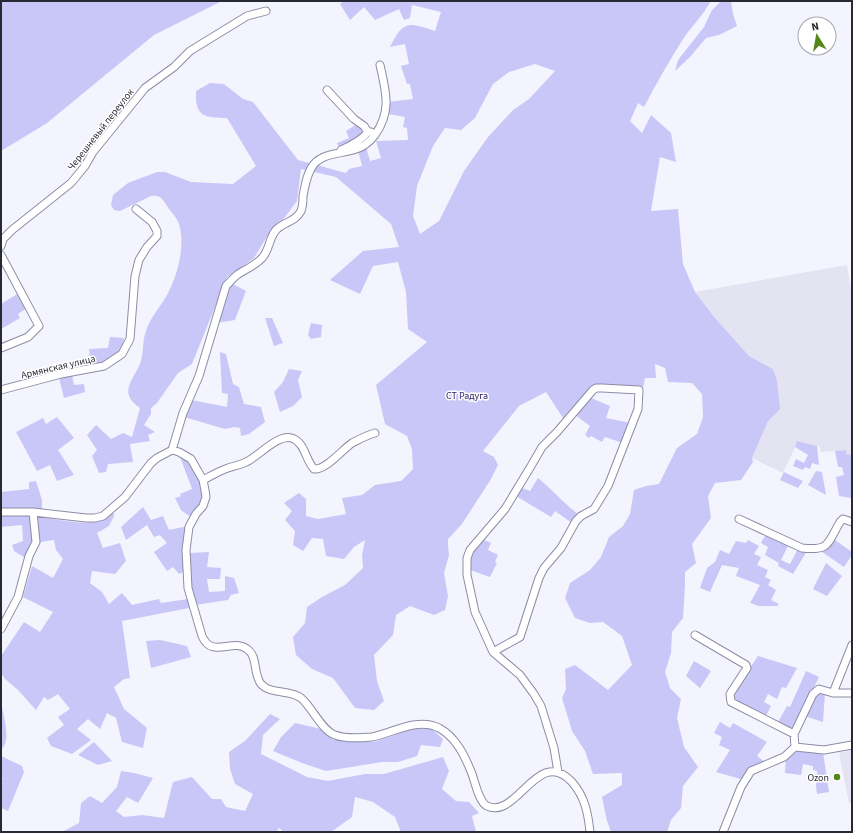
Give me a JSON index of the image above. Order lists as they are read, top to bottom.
{
  "streets": {
    "street": ["Черешневый переулок", "Армянская улица"]
  },
  "parks": ["СТ Радуга"],
  "places": ["Ozon"],
  "north": "top"
}
